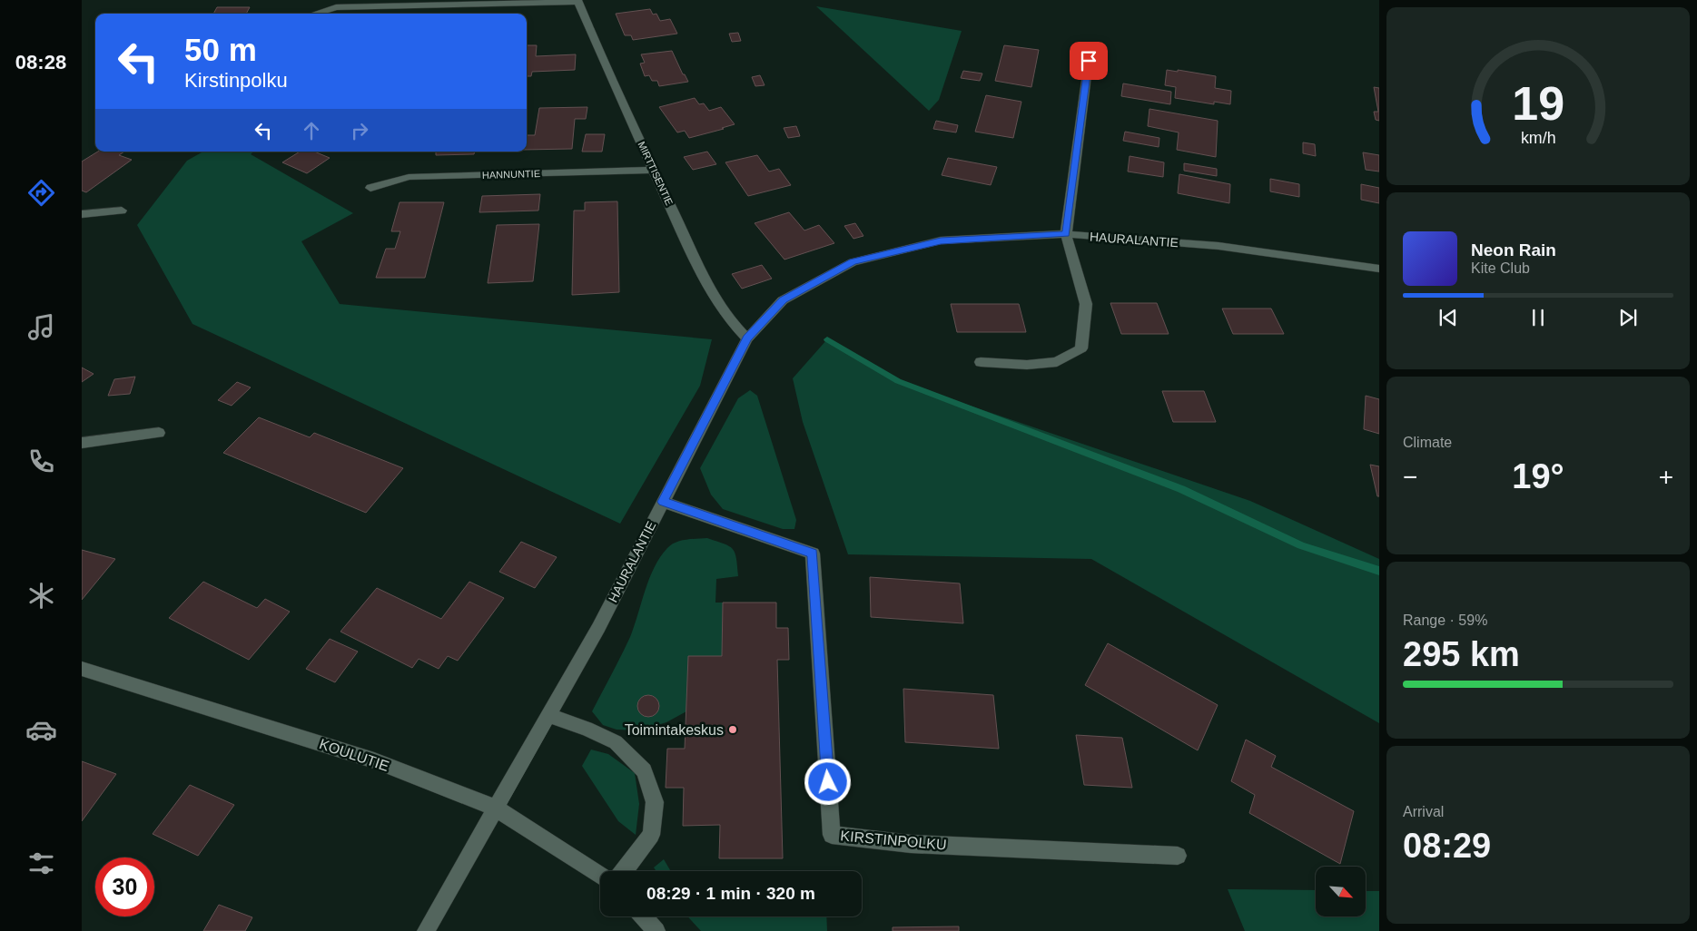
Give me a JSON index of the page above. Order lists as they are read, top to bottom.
{
  "streets": {
    "street": [
      "MIRTTISENTIE",
      "HANNUNTIE",
      "HAURALANTIE",
      "KOULUTIE",
      "KIRSTINPOLKU"
    ]
  },
  "crossings": [
    ["MIRTTISENTIE", "HANNUNTIE"],
    ["MIRTTISENTIE", "HAURALANTIE"],
    ["HAURALANTIE", "KOULUTIE"],
    ["HAURALANTIE", "KIRSTINPOLKU"]
  ],
  "places": ["Toimintakeskus"],
  "north": "bottom right",
  "page": {
    "tabs": "08:28",
    "turn": ["50 m", "Kirstinpolku"],
    "song": ["Neon Rain", "Kite Club"],
    "tile": [
      "Climate",
      ["Range · 59%", "295 km"],
      ["Arrival", "08:29"]
    ],
    "heat": ["−", "19°", "+"],
    "limit": "30",
    "trip": "08:29 · 1 min · 320 m",
    "gauge": ["19", "km/h"]
  }
}
